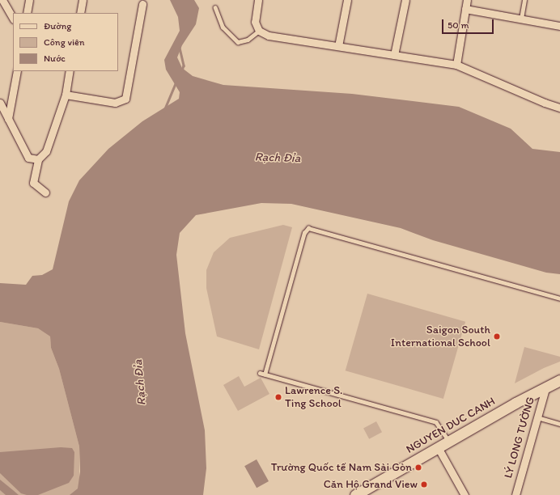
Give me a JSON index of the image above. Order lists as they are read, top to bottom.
{
  "streets": {
    "main road": ["NGUYEN DUC CANH"],
    "street": ["LÝ LONG TƯỜNG"]
  },
  "crossings": [
    ["NGUYEN DUC CANH", "LÝ LONG TƯỜNG"]
  ],
  "water": ["Rạch Đỉa"],
  "places": [
    "Saigon South International School",
    "Lawrence S. Ting School",
    "Trường Quốc tế Nam Sài Gòn",
    "Căn Hộ Grand View"
  ],
  "legend": ["Đường", "Công viên", "Nước"],
  "scale_bar": "50 m"
}
